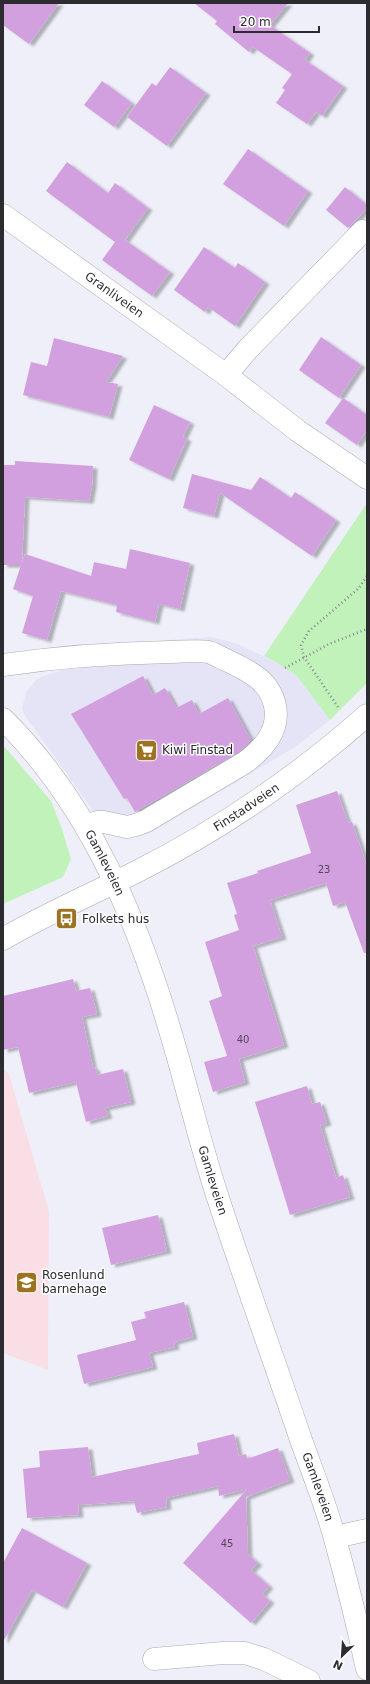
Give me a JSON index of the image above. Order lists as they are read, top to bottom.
{
  "streets": {
    "street": ["Granliveien", "Finstadveien", "Gamleveien"]
  },
  "crossings": [
    ["Finstadveien", "Gamleveien"]
  ],
  "places": {
    "supermarket": ["Kiwi Finstad"],
    "bus stop": ["Folkets hus"],
    "school or university": ["Rosenlund barnehage"]
  },
  "house_numbers": ["23", "40", "45"],
  "scale_bar": "20 m",
  "north": "bottom left"
}
